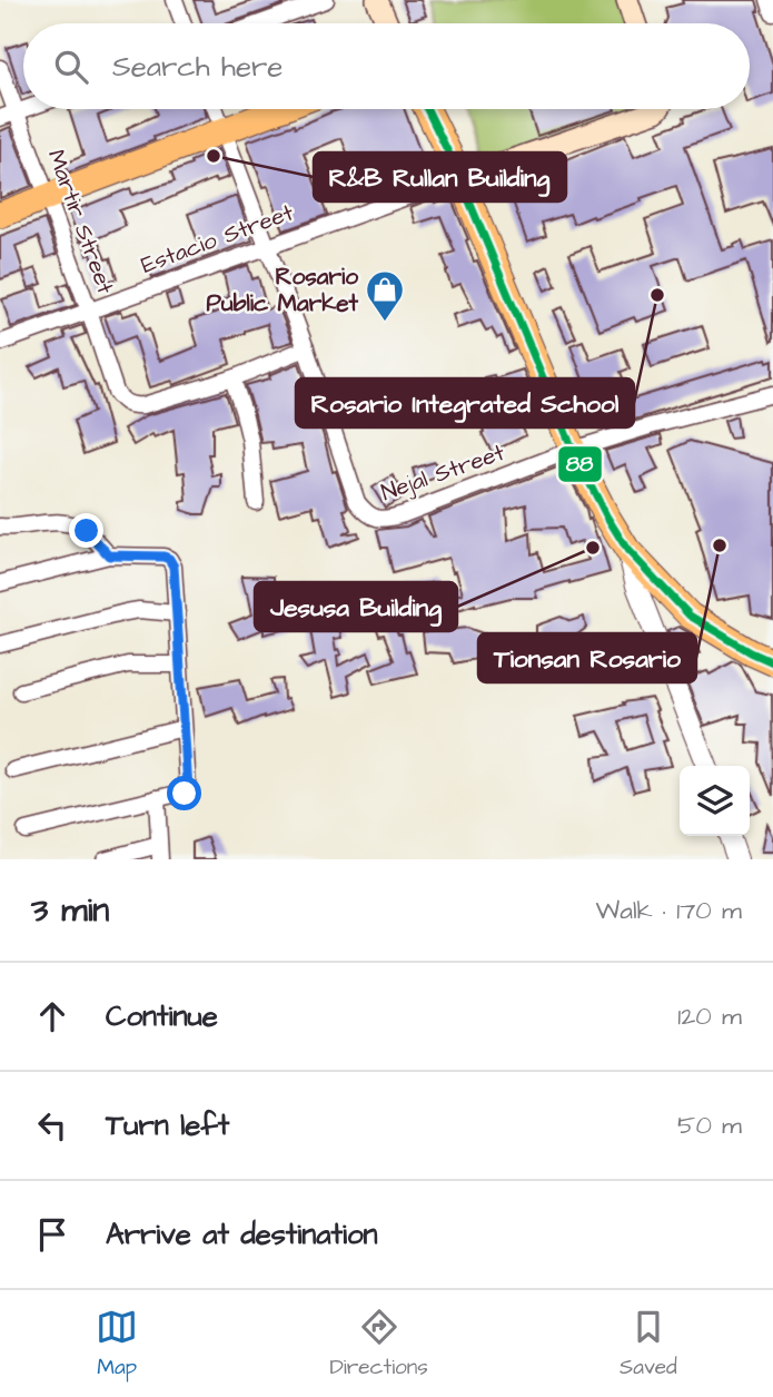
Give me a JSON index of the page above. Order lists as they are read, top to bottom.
{
  "streets": {
    "main road": ["Estacio Street"],
    "street": ["Martir Street", "Nejal Street"]
  },
  "crossings": [
    ["Martir Street", "Estacio Street"]
  ],
  "places": {
    "other": [
      "R&B Rullan Building",
      "Rosario Integrated School",
      "Tionsan Rosario",
      "Jesusa Building"
    ],
    "shop": ["Rosario Public Market"]
  },
  "lines": ["transit line 88"],
  "page": {
    "search": "Search here",
    "heading": ["3 min", "Walk · 170 m"],
    "list": [
      ["Continue", "120 m"],
      ["Turn left", "50 m"],
      "Arrive at destination"
    ],
    "nav": ["Map", "Directions", "Saved"]
  }
}
